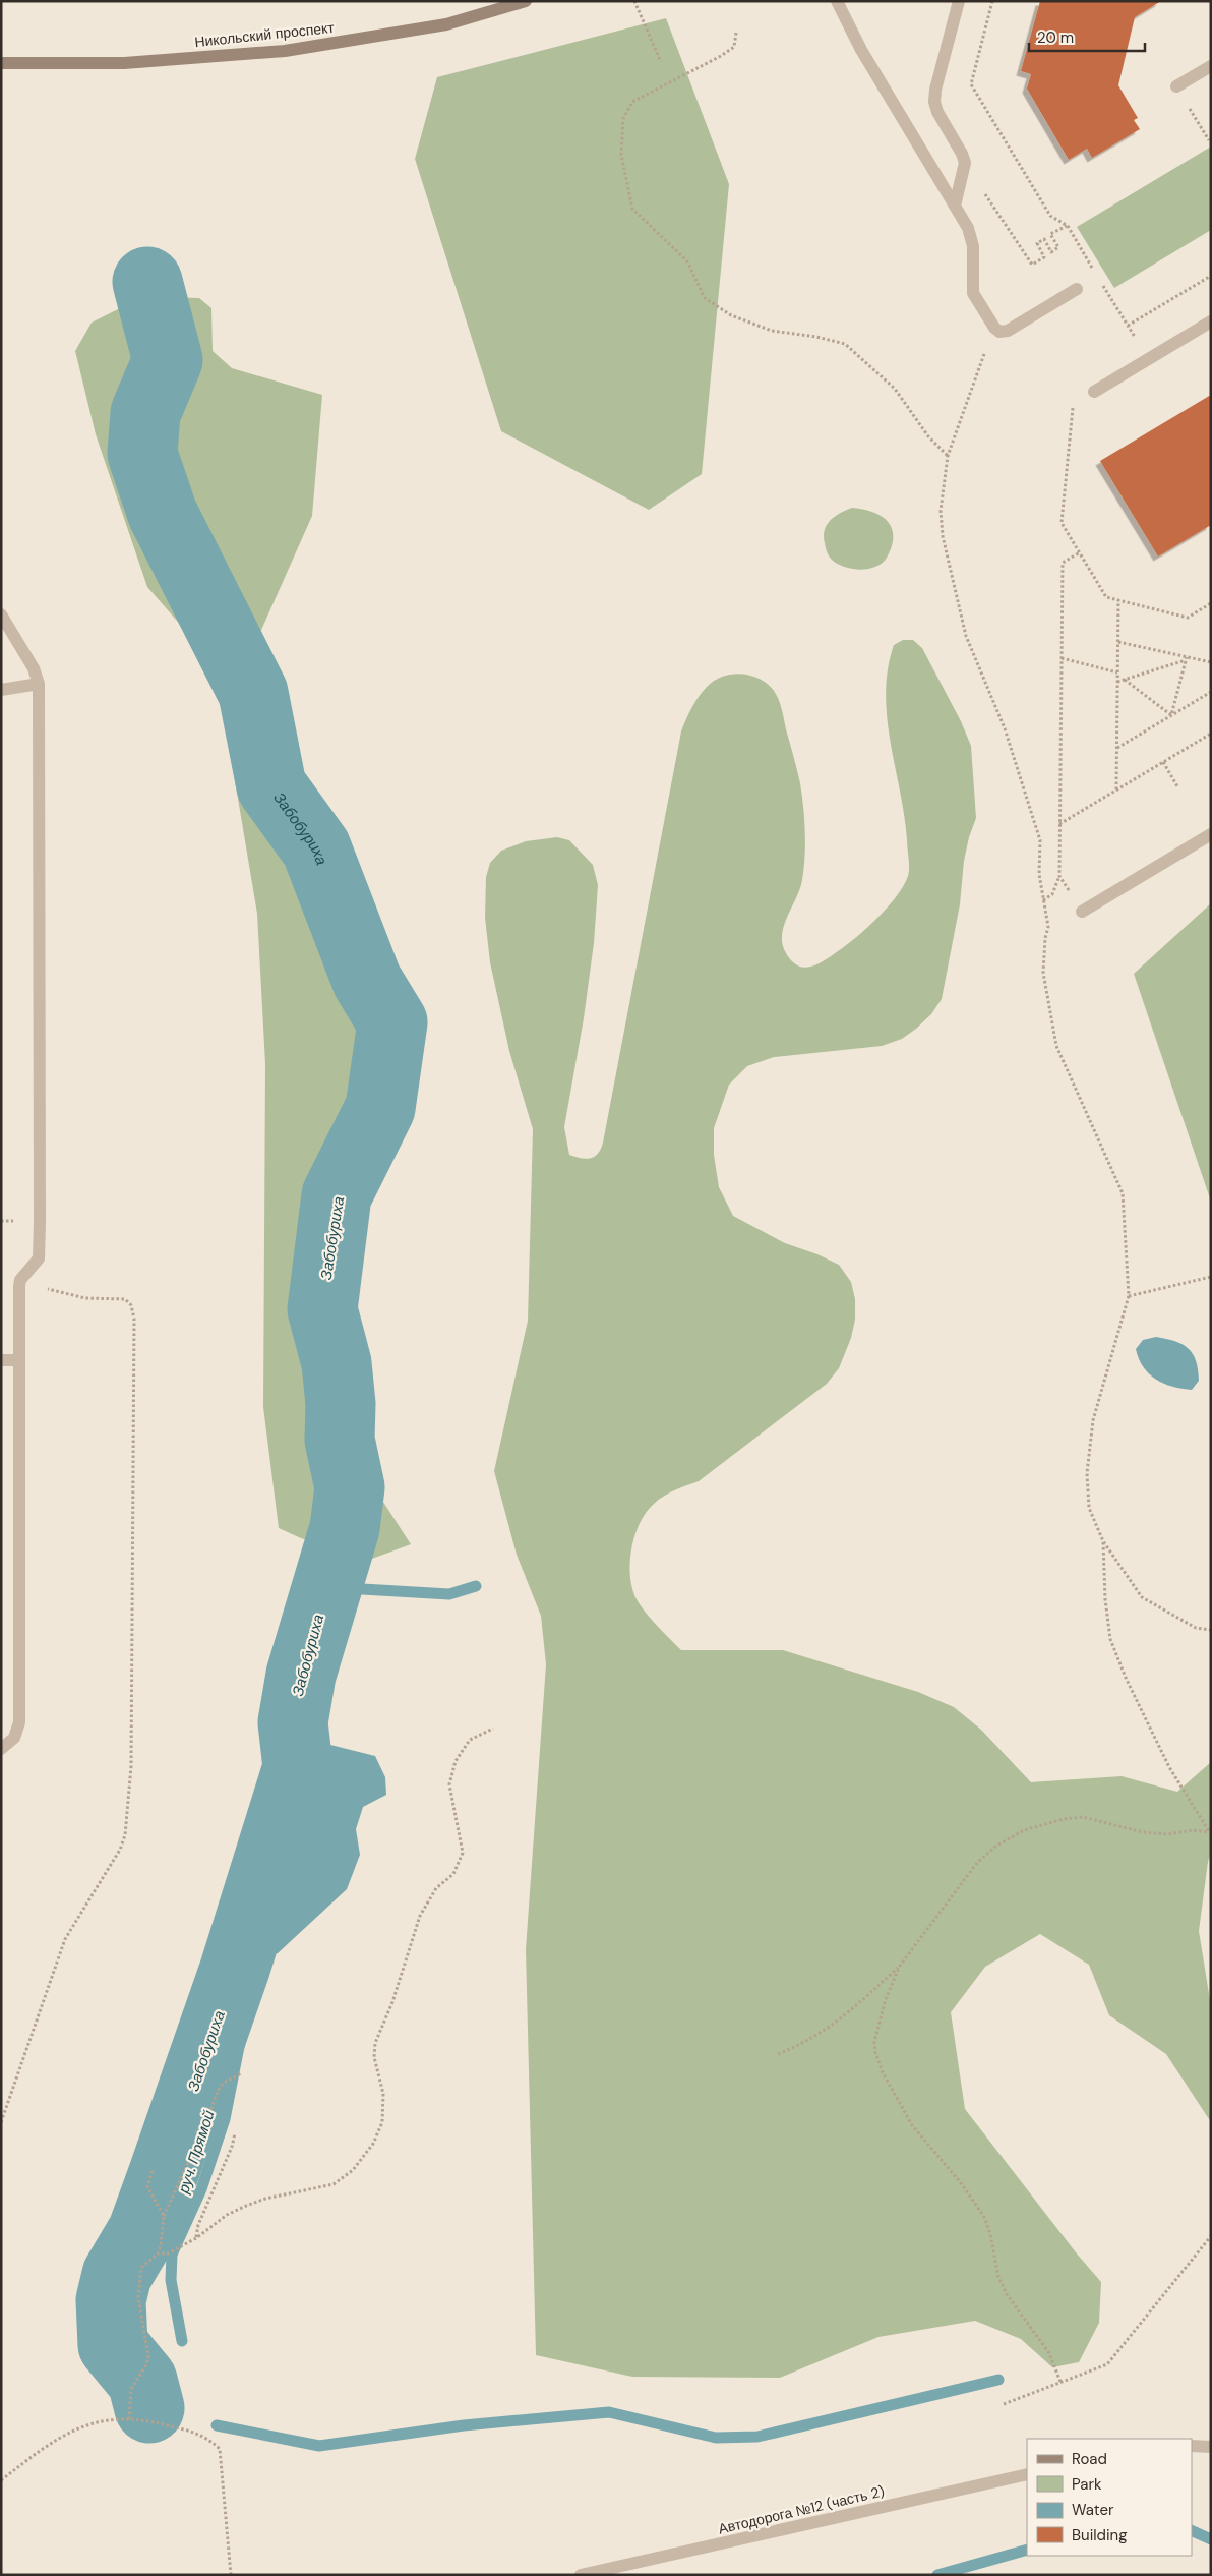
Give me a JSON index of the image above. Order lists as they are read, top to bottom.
{
  "streets": {
    "main road": ["Никольский проспект"],
    "street": ["Автодорога №12 (часть 2)"]
  },
  "water": ["Забобуриха", "руч. Прямой"],
  "legend": [
    "Road",
    "Park",
    "Water",
    "Building"
  ],
  "scale_bar": "20 m"
}
